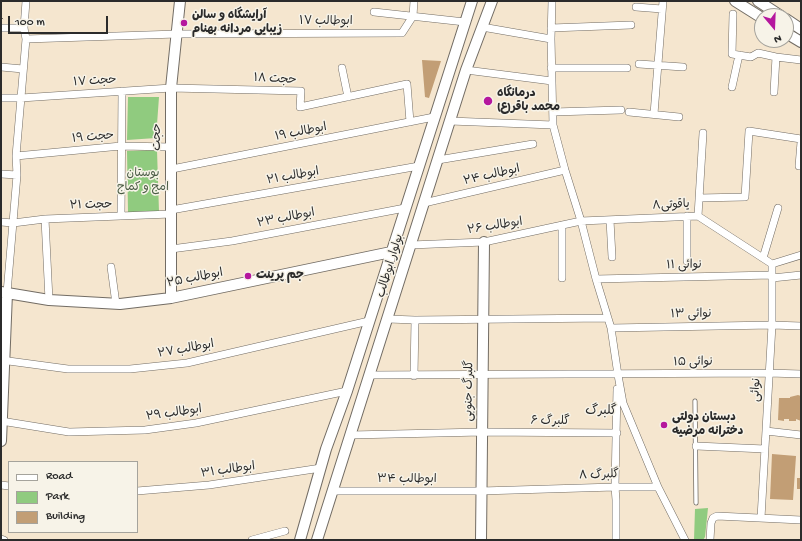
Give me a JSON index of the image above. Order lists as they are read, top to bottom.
{
  "streets": {
    "main road": [
      "حجت",
      "بولوار ابوطالب",
      "ابوطالب ۲۵",
      "گلبرگ جنوبی"
    ],
    "street": [
      "ابوطالب ۱۷",
      "حجت ۱۸",
      "حجت ۱۷",
      "ابوطالب ۱۹",
      "حجت ۱۹",
      "ابوطالب ۲۴",
      "ابوطالب ۲۱",
      "حجت ۲۱",
      "یاقوتی۸",
      "ابوطالب ۲۳",
      "ابوطالب ۲۶",
      "نوائی ۱۱",
      "نوائی ۱۳",
      "ابوطالب ۲۷",
      "نوائی ۱۵",
      "نوائی",
      "ابوطالب ۲۹",
      "گلبرگ ۶",
      "ابوطالب ۳۱",
      "گلبرگ ۸",
      "ابوطالب ۳۴"
    ]
  },
  "crossings": [
    ["ابوطالب ۱۷", "حجت"],
    ["حجت ۱۸", "حجت ۱۷"],
    ["حجت ۱۸", "ابوطالب ۱۹"],
    ["حجت ۱۸", "حجت"],
    ["حجت ۱۷", "حجت"],
    ["ابوطالب ۱۹", "حجت"],
    ["ابوطالب ۱۹", "بولوار ابوطالب"],
    ["حجت", "حجت ۱۹"],
    ["حجت", "ابوطالب ۲۱"],
    ["حجت", "حجت ۲۱"],
    ["حجت", "ابوطالب ۲۳"],
    ["حجت", "ابوطالب ۲۵"],
    ["ابوطالب ۲۴", "بولوار ابوطالب"],
    ["ابوطالب ۲۱", "حجت ۲۱"],
    ["ابوطالب ۲۱", "بولوار ابوطالب"],
    ["یاقوتی۸", "ابوطالب ۲۶"],
    ["یاقوتی۸", "نوائی"],
    ["ابوطالب ۲۳", "بولوار ابوطالب"],
    ["ابوطالب ۲۶", "بولوار ابوطالب"],
    ["ابوطالب ۲۶", "گلبرگ جنوبی"],
    ["بولوار ابوطالب", "ابوطالب ۲۵"],
    ["بولوار ابوطالب", "ابوطالب ۲۷"],
    ["بولوار ابوطالب", "نوائی ۱۵"],
    ["بولوار ابوطالب", "ابوطالب ۲۹"],
    ["بولوار ابوطالب", "گلبرگ ۶"],
    ["بولوار ابوطالب", "ابوطالب ۳۱"],
    ["بولوار ابوطالب", "ابوطالب ۳۴"],
    ["نوائی ۱۱", "نوائی"],
    ["نوائی ۱۳", "نوائی"],
    ["نوائی ۱۵", "نوائی"],
    ["نوائی ۱۵", "گلبرگ جنوبی"],
    ["گلبرگ جنوبی", "گلبرگ ۶"],
    ["گلبرگ جنوبی", "گلبرگ ۸"],
    ["گلبرگ جنوبی", "ابوطالب ۳۴"],
    ["گلبرگ ۸", "ابوطالب ۳۴"]
  ],
  "districts": ["گلبرگ"],
  "parks": ["بوستان امج و کماج"],
  "places": [
    "آرایشگاه و سالن زیبایی مردانه بهنام",
    "درمانگاه محمد باقر(ع)",
    "جم پرینت",
    "دبستان دولتی دخترانه مرضیه"
  ],
  "legend": ["Road", "Park", "Building"],
  "scale_bar": "100 m",
  "north": "bottom"
}
